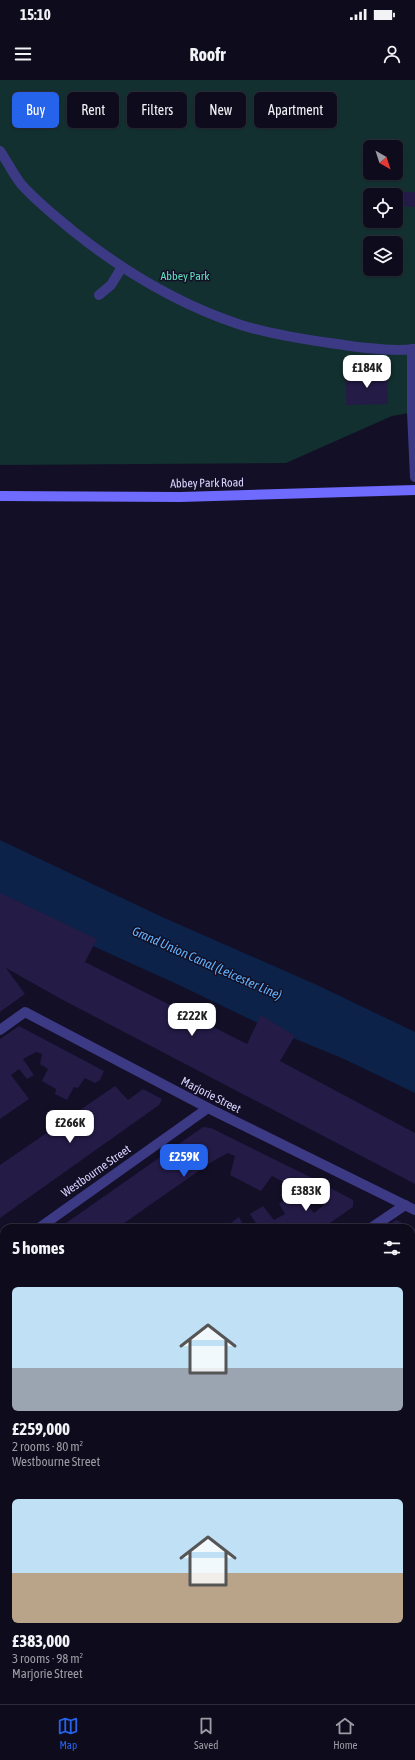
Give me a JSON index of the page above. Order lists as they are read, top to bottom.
{
  "streets": {
    "main road": ["Abbey Park Road"],
    "street": ["Marjorie Street", "Westbourne Street"]
  },
  "crossings": [
    ["Marjorie Street", "Westbourne Street"]
  ],
  "water": ["Grand Union Canal (Leicester Line)"],
  "parks": ["Abbey Park"],
  "north": "bottom right",
  "page": {
    "status": "15:10",
    "header": "Roofr",
    "chip": [
      "Buy",
      "Rent",
      "Filters",
      "New",
      "Apartment"
    ],
    "price": [
      "£184K",
      "£222K",
      "£266K",
      "£259K",
      "£383K"
    ],
    "heading": "5 homes",
    "list": [
      {
        "name": "£259,000",
        "note": "2 rooms · 80 m² · Westbourne Street"
      },
      {
        "name": "£383,000",
        "note": "3 rooms · 98 m² · Marjorie Street"
      }
    ],
    "tabs": ["Map", "Saved", "Home"]
  }
}
